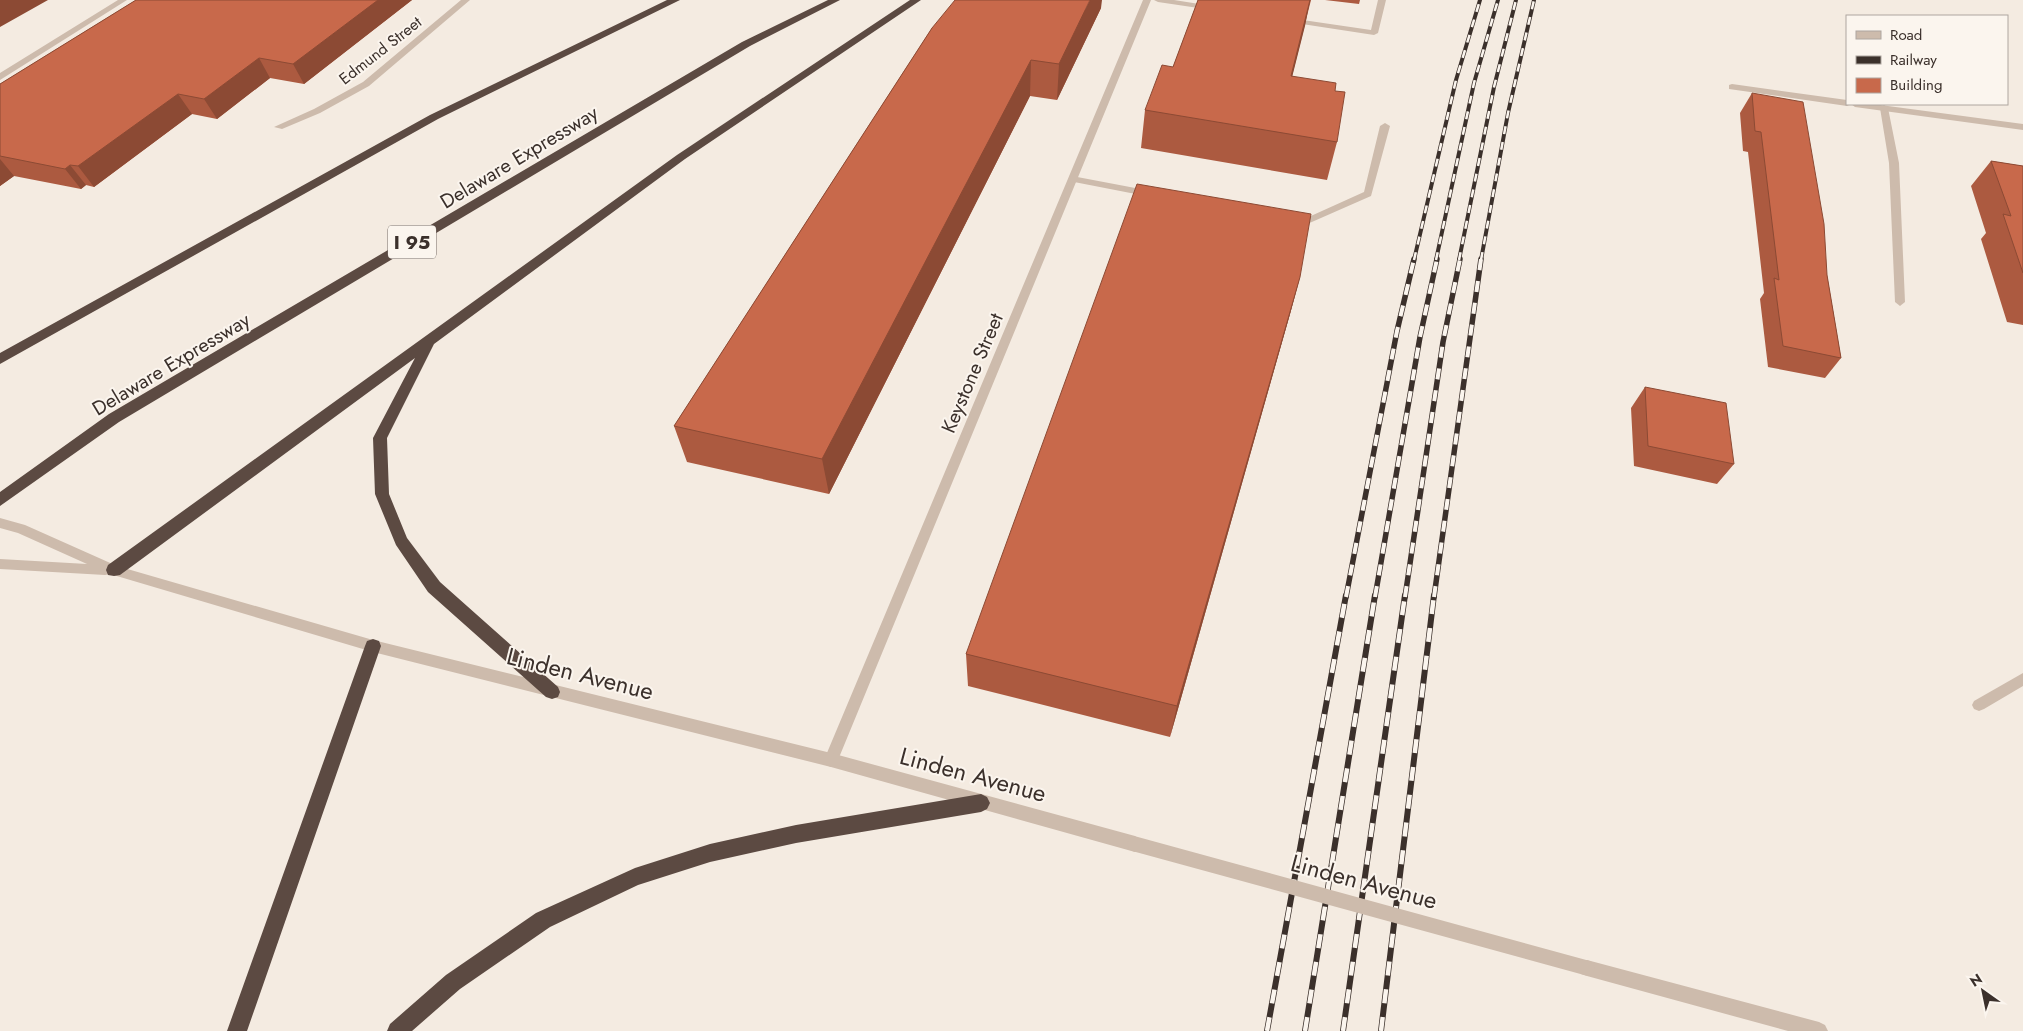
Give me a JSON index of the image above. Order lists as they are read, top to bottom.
{
  "streets": {
    "highway": ["Delaware Expressway", "I 95"],
    "street": ["Edmund Street", "Keystone Street", "Linden Avenue"]
  },
  "crossings": [
    ["Keystone Street", "Linden Avenue"]
  ],
  "legend": ["Road", "Railway", "Building"],
  "north": "top left"
}
